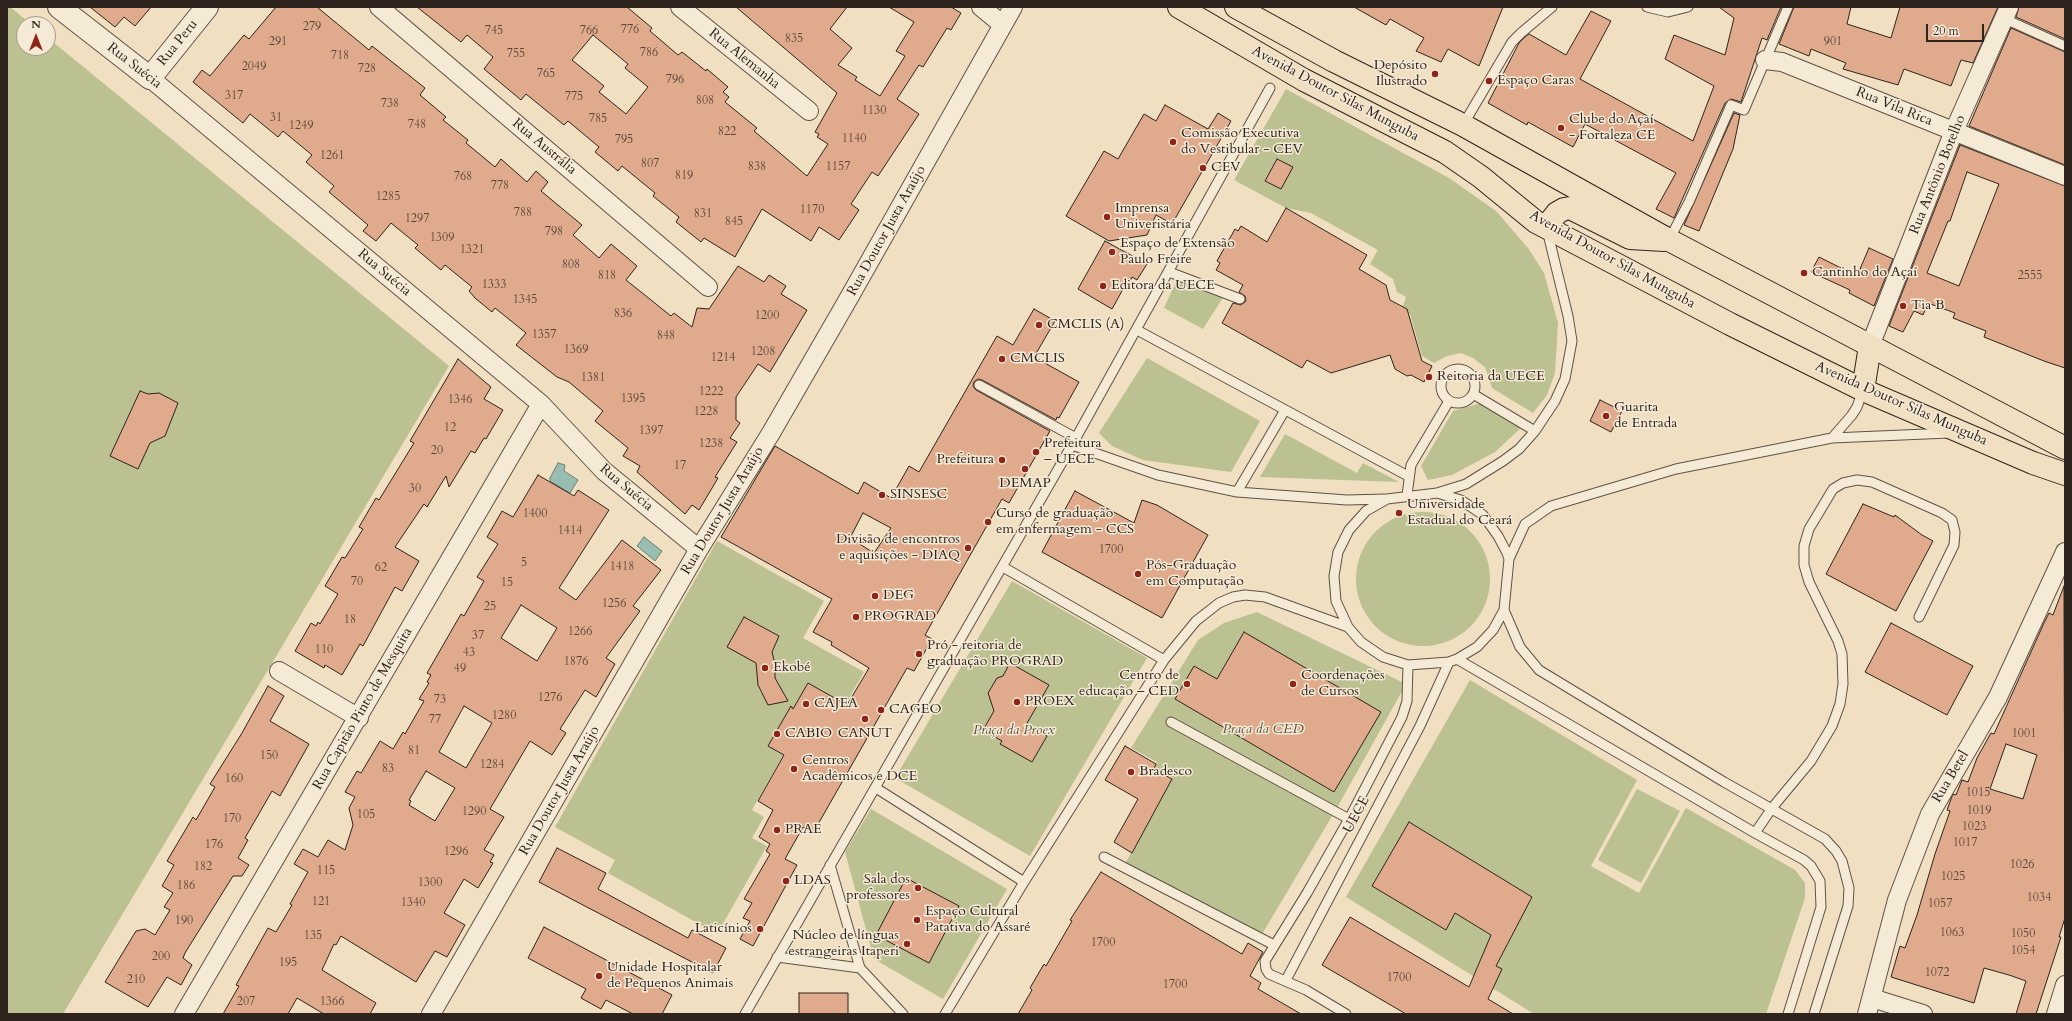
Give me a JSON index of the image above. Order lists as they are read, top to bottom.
{
  "streets": {
    "main road": ["Avenida Doutor Silas Munguba"],
    "street": [
      "Rua Peru",
      "Rua Alemanha",
      "Rua Suécia",
      "Rua Vila Rica",
      "Rua Austrália",
      "Rua Antônio Botelho",
      "Rua Doutor Justa Araújo",
      "Rua Capitão Pinto de Mesquita",
      "Rua Betel"
    ],
    "lane": ["UECE"]
  },
  "crossings": [
    ["Rua Peru", "Rua Suécia"],
    ["Rua Suécia", "Rua Doutor Justa Araújo"],
    ["Rua Suécia", "Rua Capitão Pinto de Mesquita"],
    ["Avenida Doutor Silas Munguba", "Rua Antônio Botelho"],
    ["Rua Vila Rica", "Rua Antônio Botelho"]
  ],
  "parks": ["Praça da CED", "Praça da Proex"],
  "places": [
    "Depósito Ilustrado",
    "Espaço Caras",
    "Clube do Açaí - Fortaleza CE",
    "Comissão Executiva do Vestibular - CEV",
    "CEV",
    "Imprensa Univeristária",
    "Espaço de Extensão Paulo Freire",
    "Cantinho do Açaí",
    "Editora da UECE",
    "Tia B",
    "CMCLIS (A)",
    "CMCLIS",
    "Reitoria da UECE",
    "Guarita de Entrada",
    "Prefeitura – UECE",
    "Prefeitura",
    "DEMAP",
    "SINSESC",
    "Universidade Estadual do Ceará",
    "Curso de graduação em enfermagem - CCS",
    "Divisão de encontros e aquisições - DIAQ",
    "Pós-Graduação em Computação",
    "DEG",
    "PROGRAD",
    "Pró - reitoria de graduação PROGRAD",
    "Ekobé",
    "Centro de educação – CED",
    "Coordenações de Cursos",
    "PROEX",
    "CAJEA",
    "CAGEO",
    "CANUT",
    "CABIO",
    "Centros Acadêmicos e DCE",
    "Bradesco",
    "PRAE",
    "LDAS",
    "Sala dos professores",
    "Espaço Cultural Patativa do Assaré",
    "Laticínios",
    "Núcleo de línguas estrangeiras Itaperi",
    "Unidade Hospitalar de Pequenos Animais"
  ],
  "house_numbers": [
    "279",
    "776",
    "745",
    "766",
    "835",
    "291",
    "901",
    "786",
    "755",
    "718",
    "2049",
    "728",
    "765",
    "796",
    "317",
    "775",
    "808",
    "738",
    "1130",
    "31",
    "785",
    "748",
    "1249",
    "822",
    "1140",
    "795",
    "1261",
    "807",
    "838",
    "1157",
    "819",
    "768",
    "778",
    "1285",
    "1170",
    "788",
    "831",
    "1297",
    "845",
    "798",
    "1309",
    "1321",
    "808",
    "818",
    "2555",
    "1333",
    "1345",
    "836",
    "1200",
    "1357",
    "848",
    "1369",
    "1208",
    "1214",
    "1381",
    "1222",
    "1395",
    "1346",
    "1228",
    "12",
    "1397",
    "1238",
    "20",
    "17",
    "30",
    "1400",
    "1414",
    "1700",
    "5",
    "1418",
    "62",
    "70",
    "15",
    "1256",
    "25",
    "18",
    "1266",
    "37",
    "110",
    "43",
    "1876",
    "49",
    "1276",
    "73",
    "1280",
    "77",
    "1001",
    "81",
    "150",
    "1284",
    "83",
    "160",
    "1015",
    "1019",
    "1290",
    "105",
    "170",
    "1023",
    "1017",
    "176",
    "1296",
    "1026",
    "182",
    "115",
    "1025",
    "1300",
    "186",
    "1034",
    "121",
    "1340",
    "1057",
    "190",
    "1063",
    "1050",
    "135",
    "1700",
    "1054",
    "200",
    "195",
    "1072",
    "1700",
    "210",
    "1700",
    "207",
    "1366"
  ],
  "scale_bar": "20 m",
  "north": "top"
}
